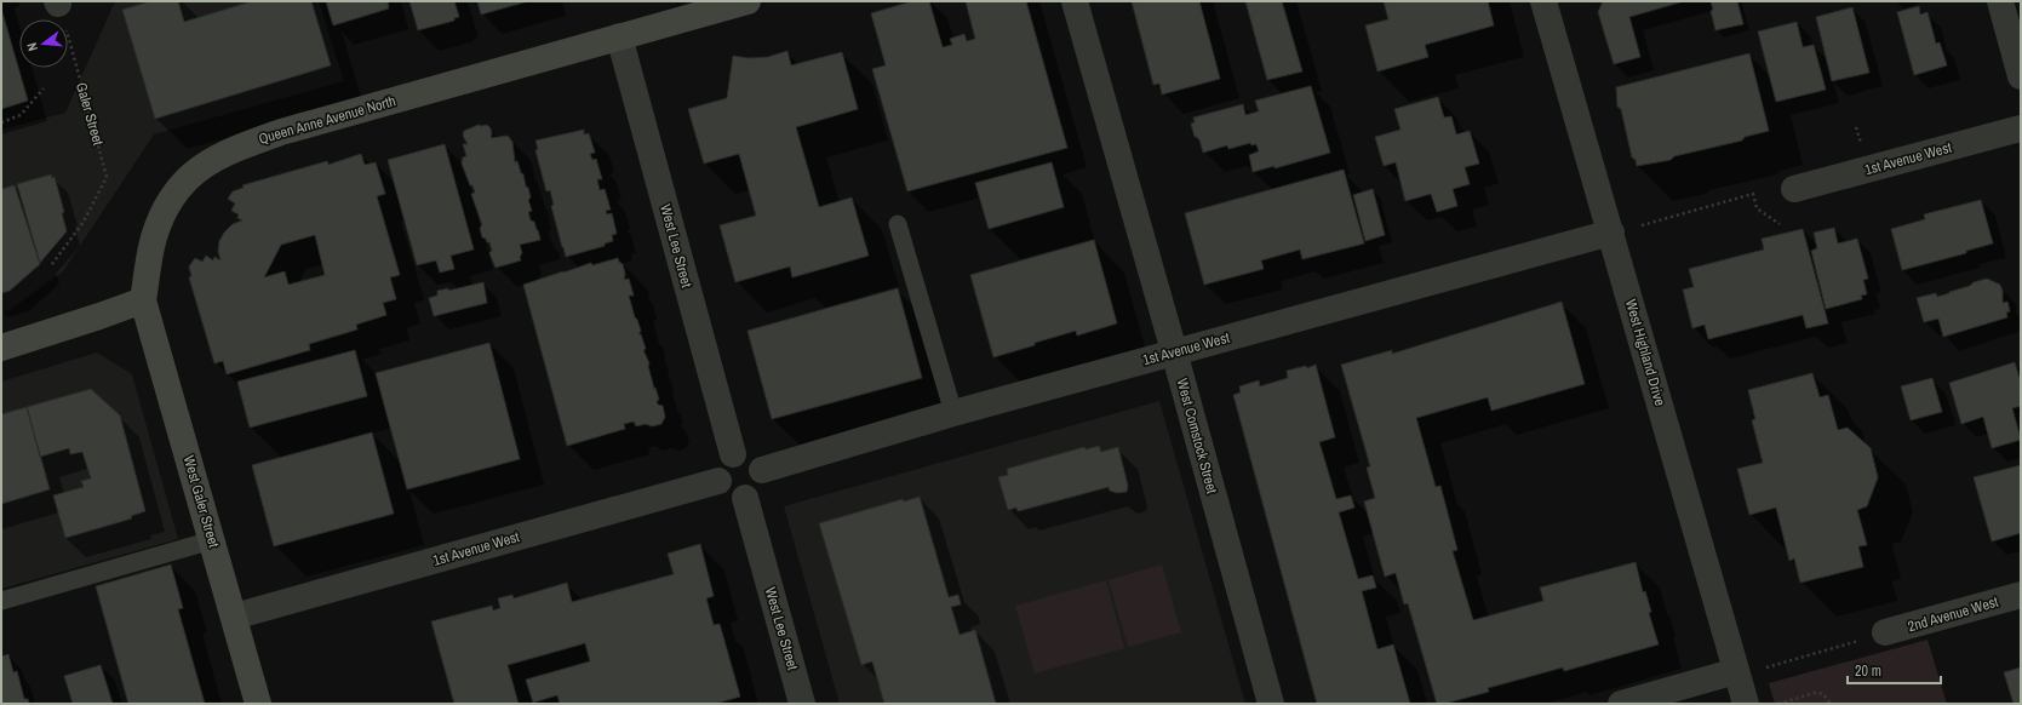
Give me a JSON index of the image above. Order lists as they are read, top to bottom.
{
  "streets": {
    "main road": ["Queen Anne Avenue North", "West Galer Street"],
    "street": [
      "1st Avenue West",
      "West Lee Street",
      "West Highland Drive",
      "West Comstock Street",
      "2nd Avenue West"
    ],
    "path": ["Galer Street"]
  },
  "crossings": [
    ["Queen Anne Avenue North", "West Lee Street"],
    ["Queen Anne Avenue North", "West Galer Street"],
    ["1st Avenue West", "West Lee Street"],
    ["1st Avenue West", "West Highland Drive"],
    ["1st Avenue West", "West Comstock Street"],
    ["1st Avenue West", "West Galer Street"]
  ],
  "scale_bar": "20 m",
  "north": "left"
}
